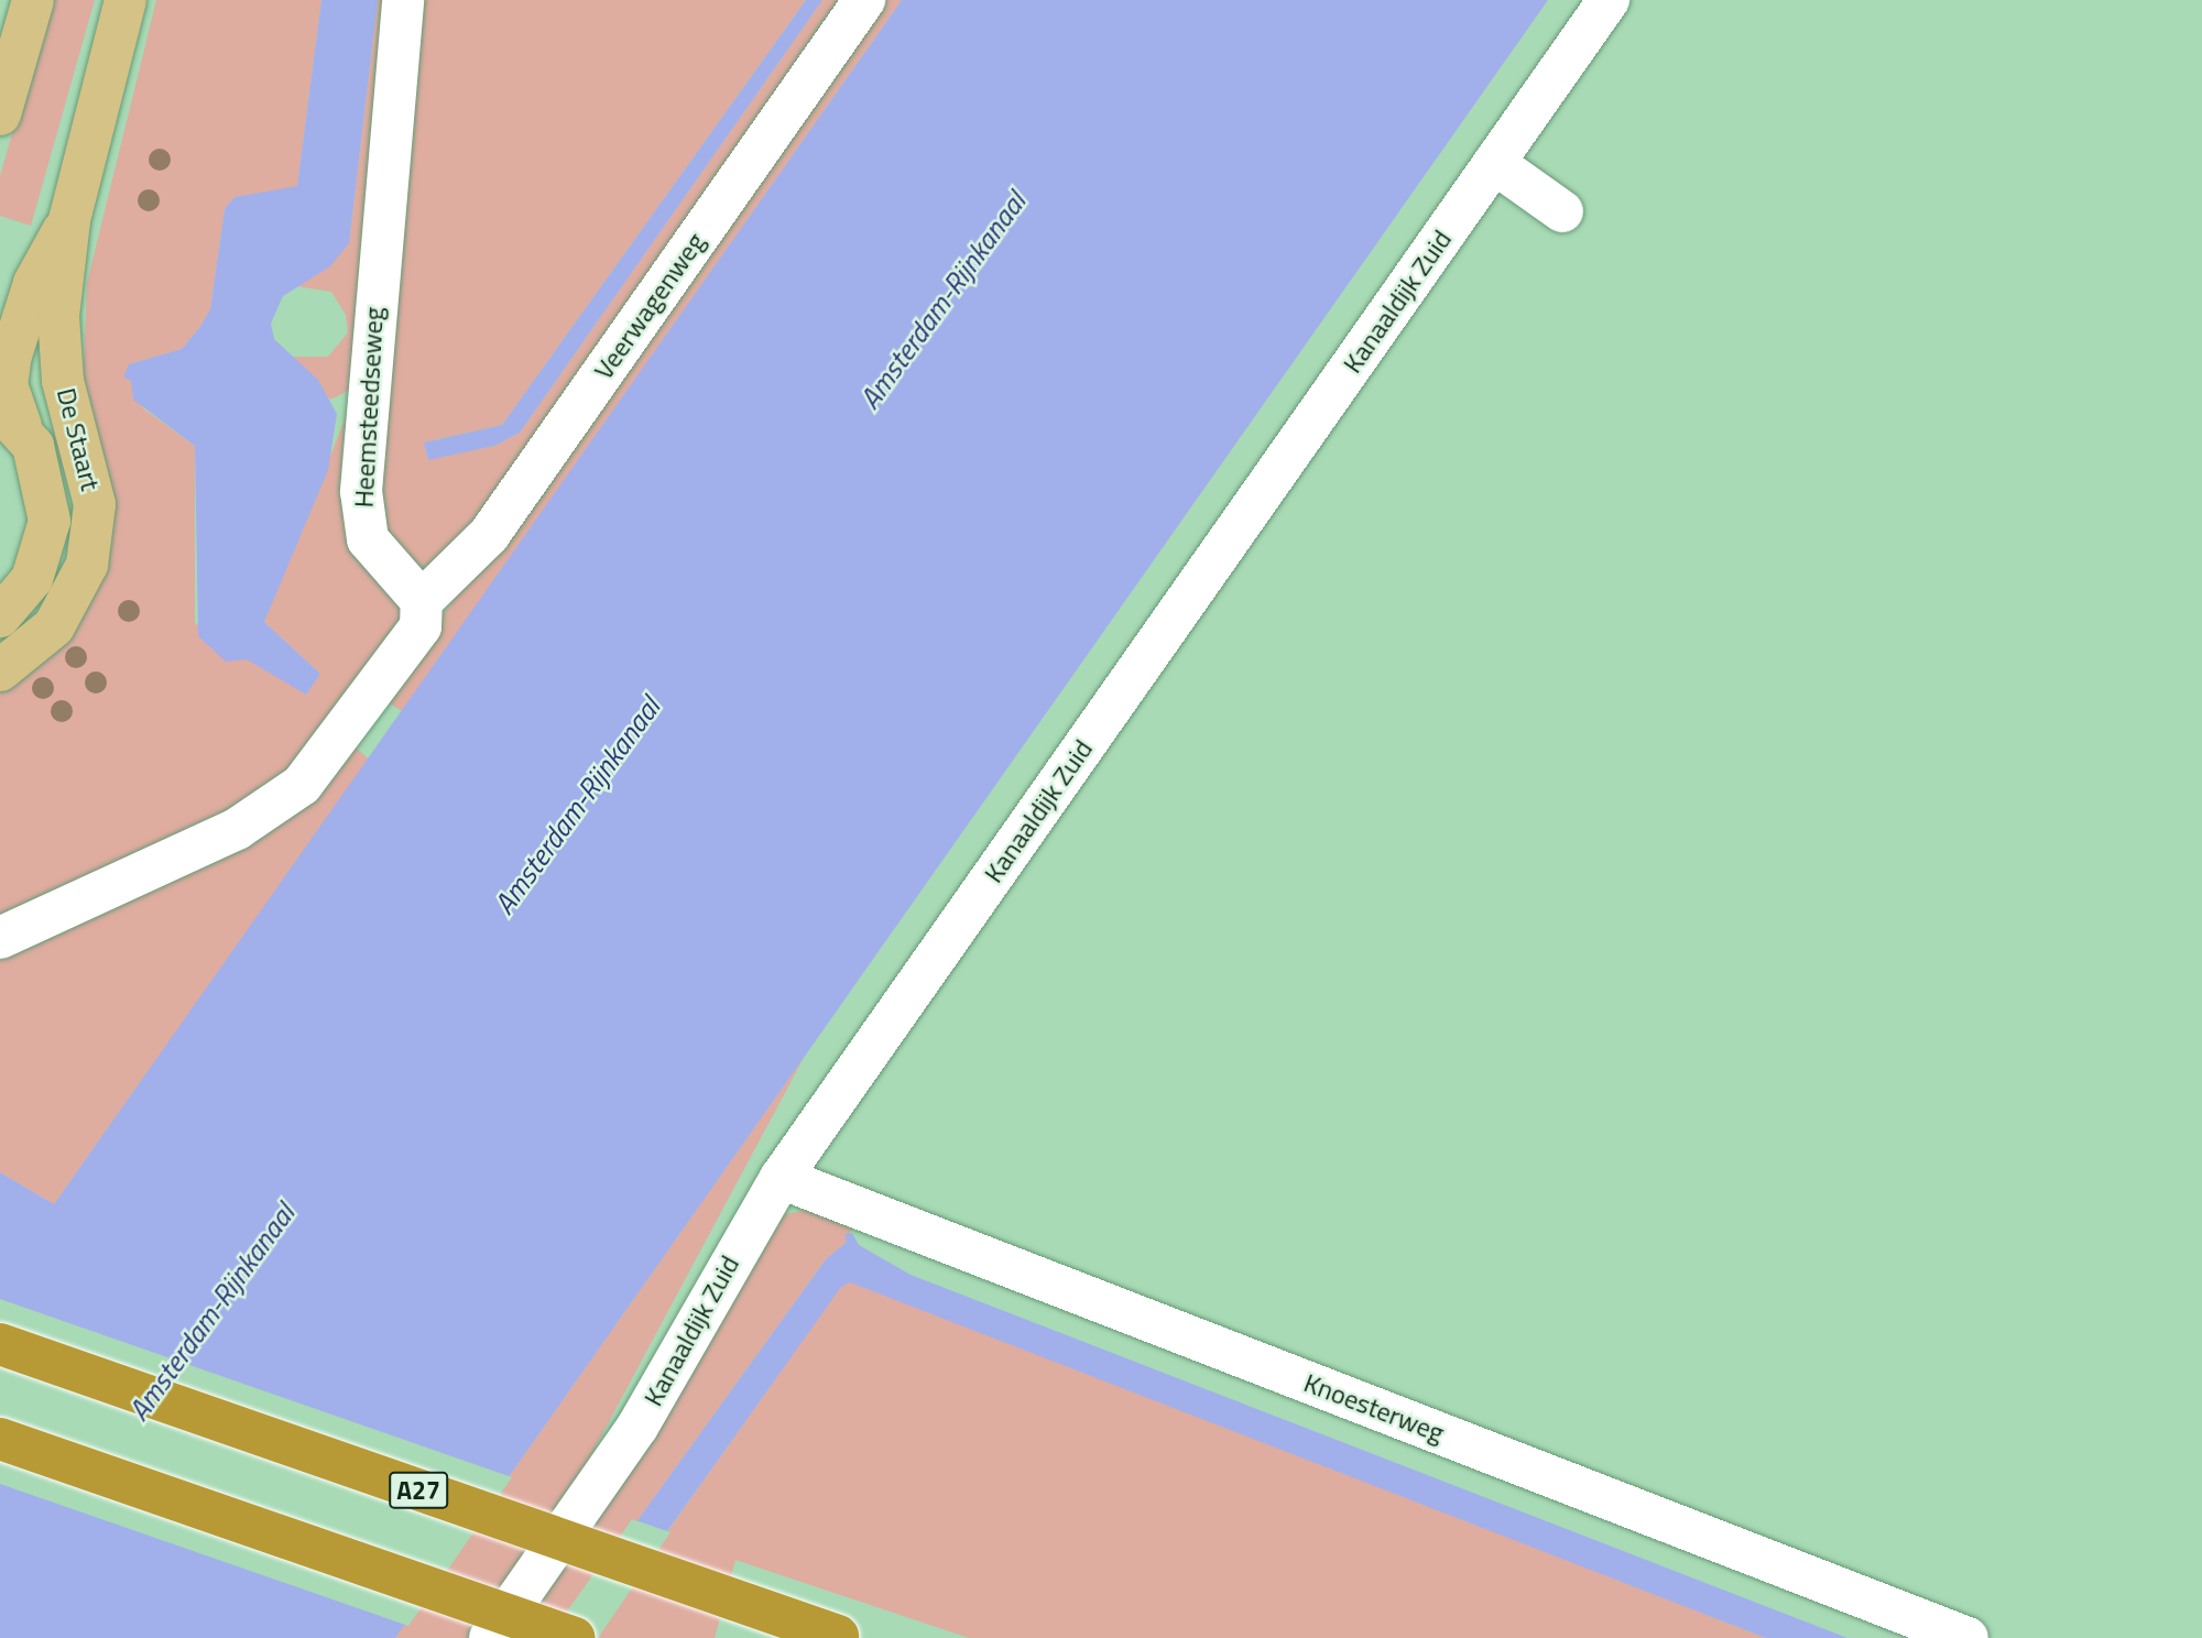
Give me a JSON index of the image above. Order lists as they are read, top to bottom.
{
  "streets": {
    "highway": ["A27"],
    "main road": ["De Staart"],
    "street": [
      "Kanaaldijk Zuid",
      "Veerwagenweg",
      "Heemsteedseweg",
      "Knoesterweg"
    ]
  },
  "crossings": [
    ["Kanaaldijk Zuid", "Knoesterweg"],
    ["Veerwagenweg", "Heemsteedseweg"]
  ],
  "water": ["Amsterdam-Rijnkanaal"]
}
